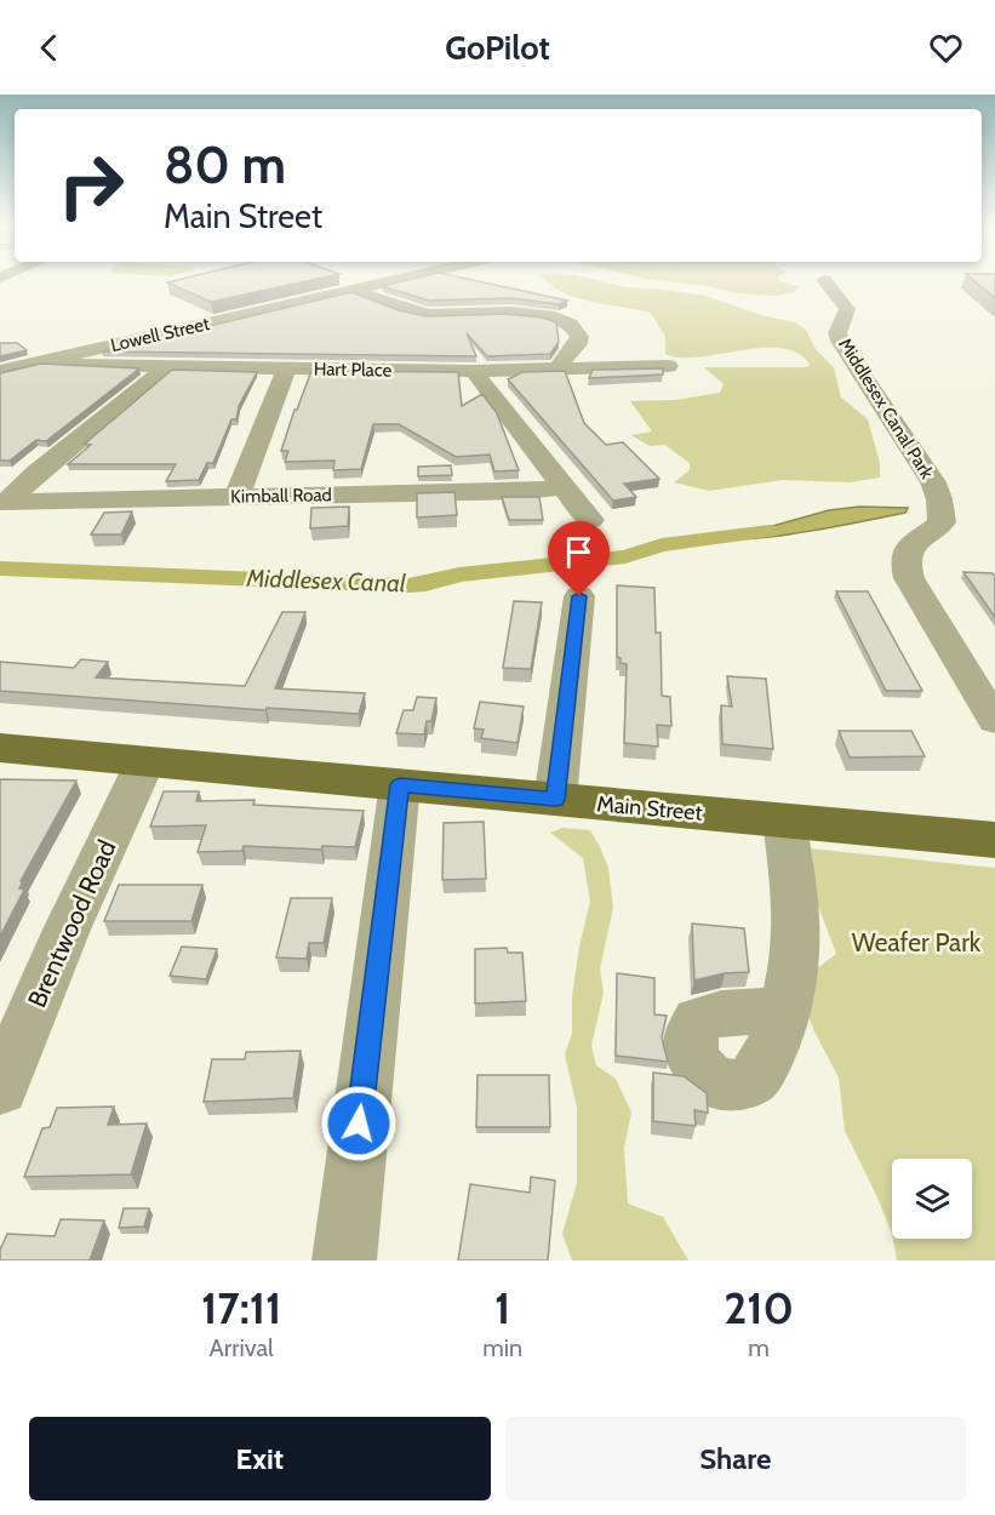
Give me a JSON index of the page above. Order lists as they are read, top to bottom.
{
  "streets": {
    "main road": ["Main Street"],
    "street": [
      "Lowell Street",
      "Hart Place",
      "Middlesex Canal Park",
      "Kimball Road",
      "Brentwood Road"
    ]
  },
  "crossings": [
    ["Lowell Street", "Hart Place"],
    ["Main Street", "Brentwood Road"]
  ],
  "water": ["Middlesex Canal"],
  "parks": ["Weafer Park"],
  "page": {
    "header": "GoPilot",
    "turn": ["80 m", "Main Street"],
    "eta": [
      "17:11",
      "Arrival",
      "1",
      "min",
      "210",
      "m"
    ],
    "buttons": ["Exit", "Share"]
  }
}
